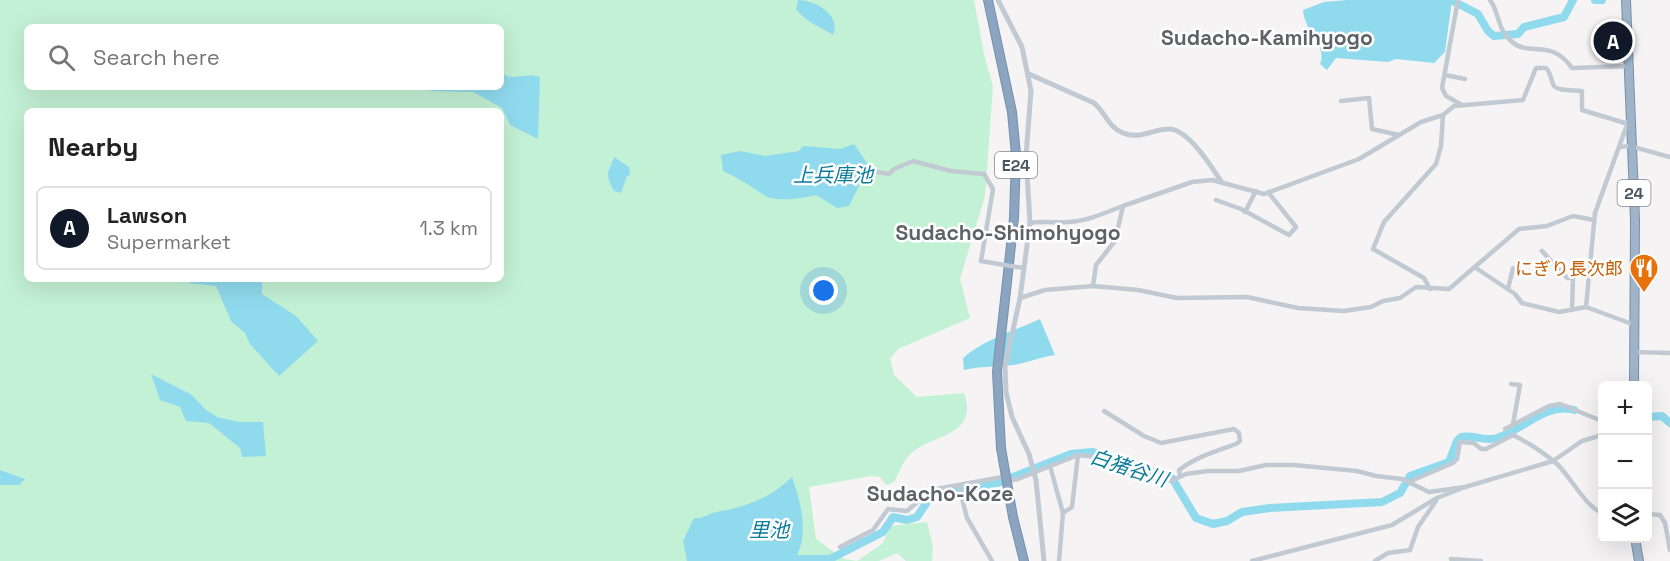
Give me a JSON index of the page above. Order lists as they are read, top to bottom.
{
  "streets": {
    "highway": ["E24", "24"]
  },
  "districts": ["Sudacho-Kamihyogo", "Sudacho-Shimohyogo", "Sudacho-Koze"],
  "water": ["上兵庫池", "白猪谷川", "里池"],
  "places": {
    "restaurant": ["にぎり長次郎"]
  },
  "page": {
    "pins": "A",
    "search": "Search here",
    "heading": "Nearby",
    "list": [
      {
        "mark": "A",
        "name": "Lawson",
        "note": "Supermarket",
        "value": "1.3 km"
      }
    ],
    "map_buttons": ["+", "−"]
  }
}
